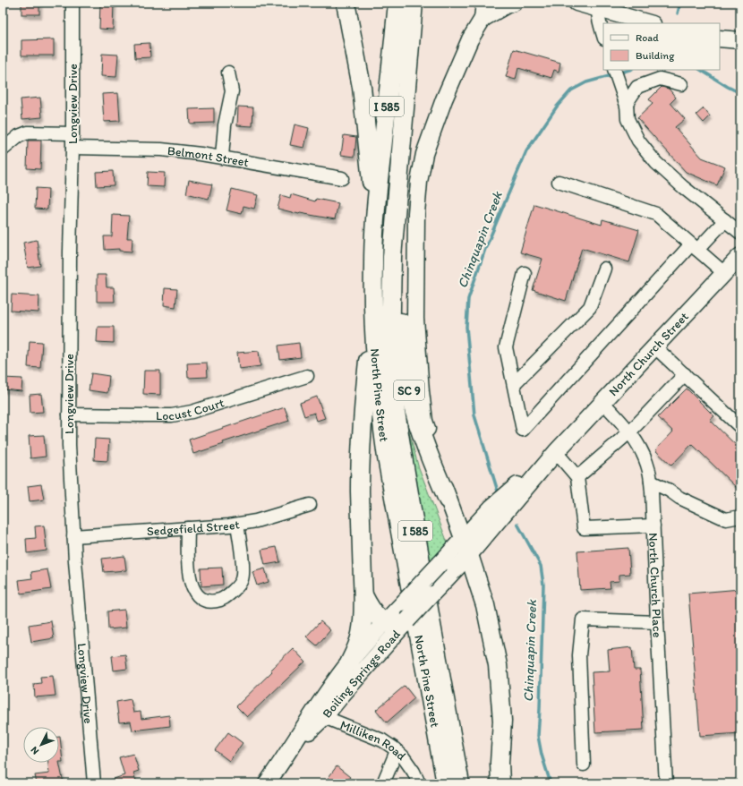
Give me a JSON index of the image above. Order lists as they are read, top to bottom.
{
  "streets": {
    "highway": ["I 585", "SC 9", "North Pine Street"],
    "main road": ["North Church Street", "Boiling Springs Road"],
    "street": [
      "Longview Drive",
      "Belmont Street",
      "Locust Court",
      "Sedgefield Street",
      "North Church Place",
      "Milliken Road"
    ]
  },
  "crossings": [
    ["Longview Drive", "Belmont Street"],
    ["Longview Drive", "Locust Court"],
    ["Longview Drive", "Sedgefield Street"],
    ["North Church Street", "SC 9"],
    ["North Church Street", "North Church Place"],
    ["North Church Street", "Boiling Springs Road"],
    ["SC 9", "North Pine Street"],
    ["Boiling Springs Road", "Milliken Road"]
  ],
  "water": ["Chinquapin Creek"],
  "legend": ["Road", "Building"],
  "north": "bottom left"
}
